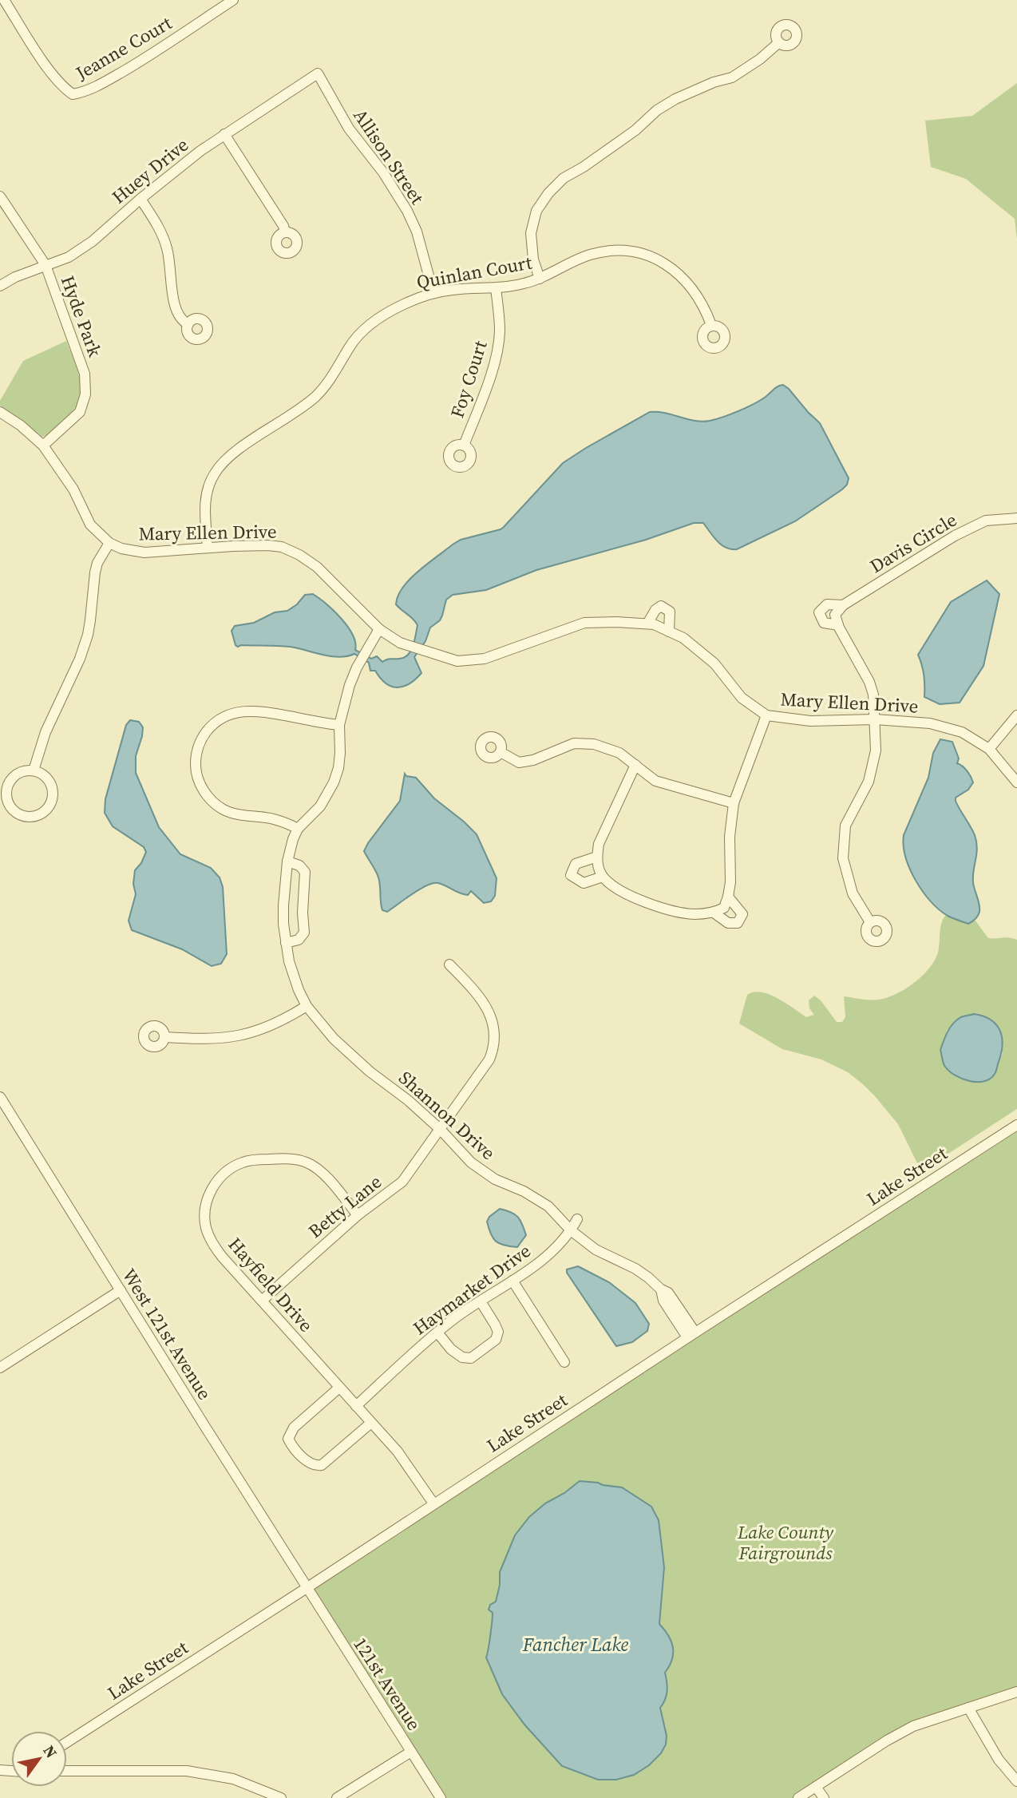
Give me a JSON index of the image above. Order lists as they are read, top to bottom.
{
  "streets": {
    "street": [
      "Jeanne Court",
      "Allison Street",
      "Huey Drive",
      "Quinlan Court",
      "Hyde Park",
      "Foy Court",
      "Mary Ellen Drive",
      "Davis Circle",
      "Shannon Drive",
      "Lake Street",
      "Betty Lane",
      "Hayfield Drive",
      "Haymarket Drive",
      "West 121st Avenue",
      "121st Avenue"
    ]
  },
  "crossings": [
    ["Allison Street", "Huey Drive"],
    ["Allison Street", "Quinlan Court"],
    ["Huey Drive", "Hyde Park"],
    ["Quinlan Court", "Foy Court"],
    ["Quinlan Court", "Mary Ellen Drive"],
    ["Hyde Park", "Mary Ellen Drive"],
    ["Mary Ellen Drive", "Shannon Drive"],
    ["Shannon Drive", "Lake Street"],
    ["Shannon Drive", "Betty Lane"],
    ["Shannon Drive", "Haymarket Drive"],
    ["Lake Street", "Hayfield Drive"],
    ["Lake Street", "West 121st Avenue"],
    ["Lake Street", "121st Avenue"],
    ["Betty Lane", "Hayfield Drive"],
    ["Hayfield Drive", "Haymarket Drive"],
    ["West 121st Avenue", "121st Avenue"]
  ],
  "water": ["Fancher Lake"],
  "parks": ["Lake County Fairgrounds"],
  "north": "top right"
}
